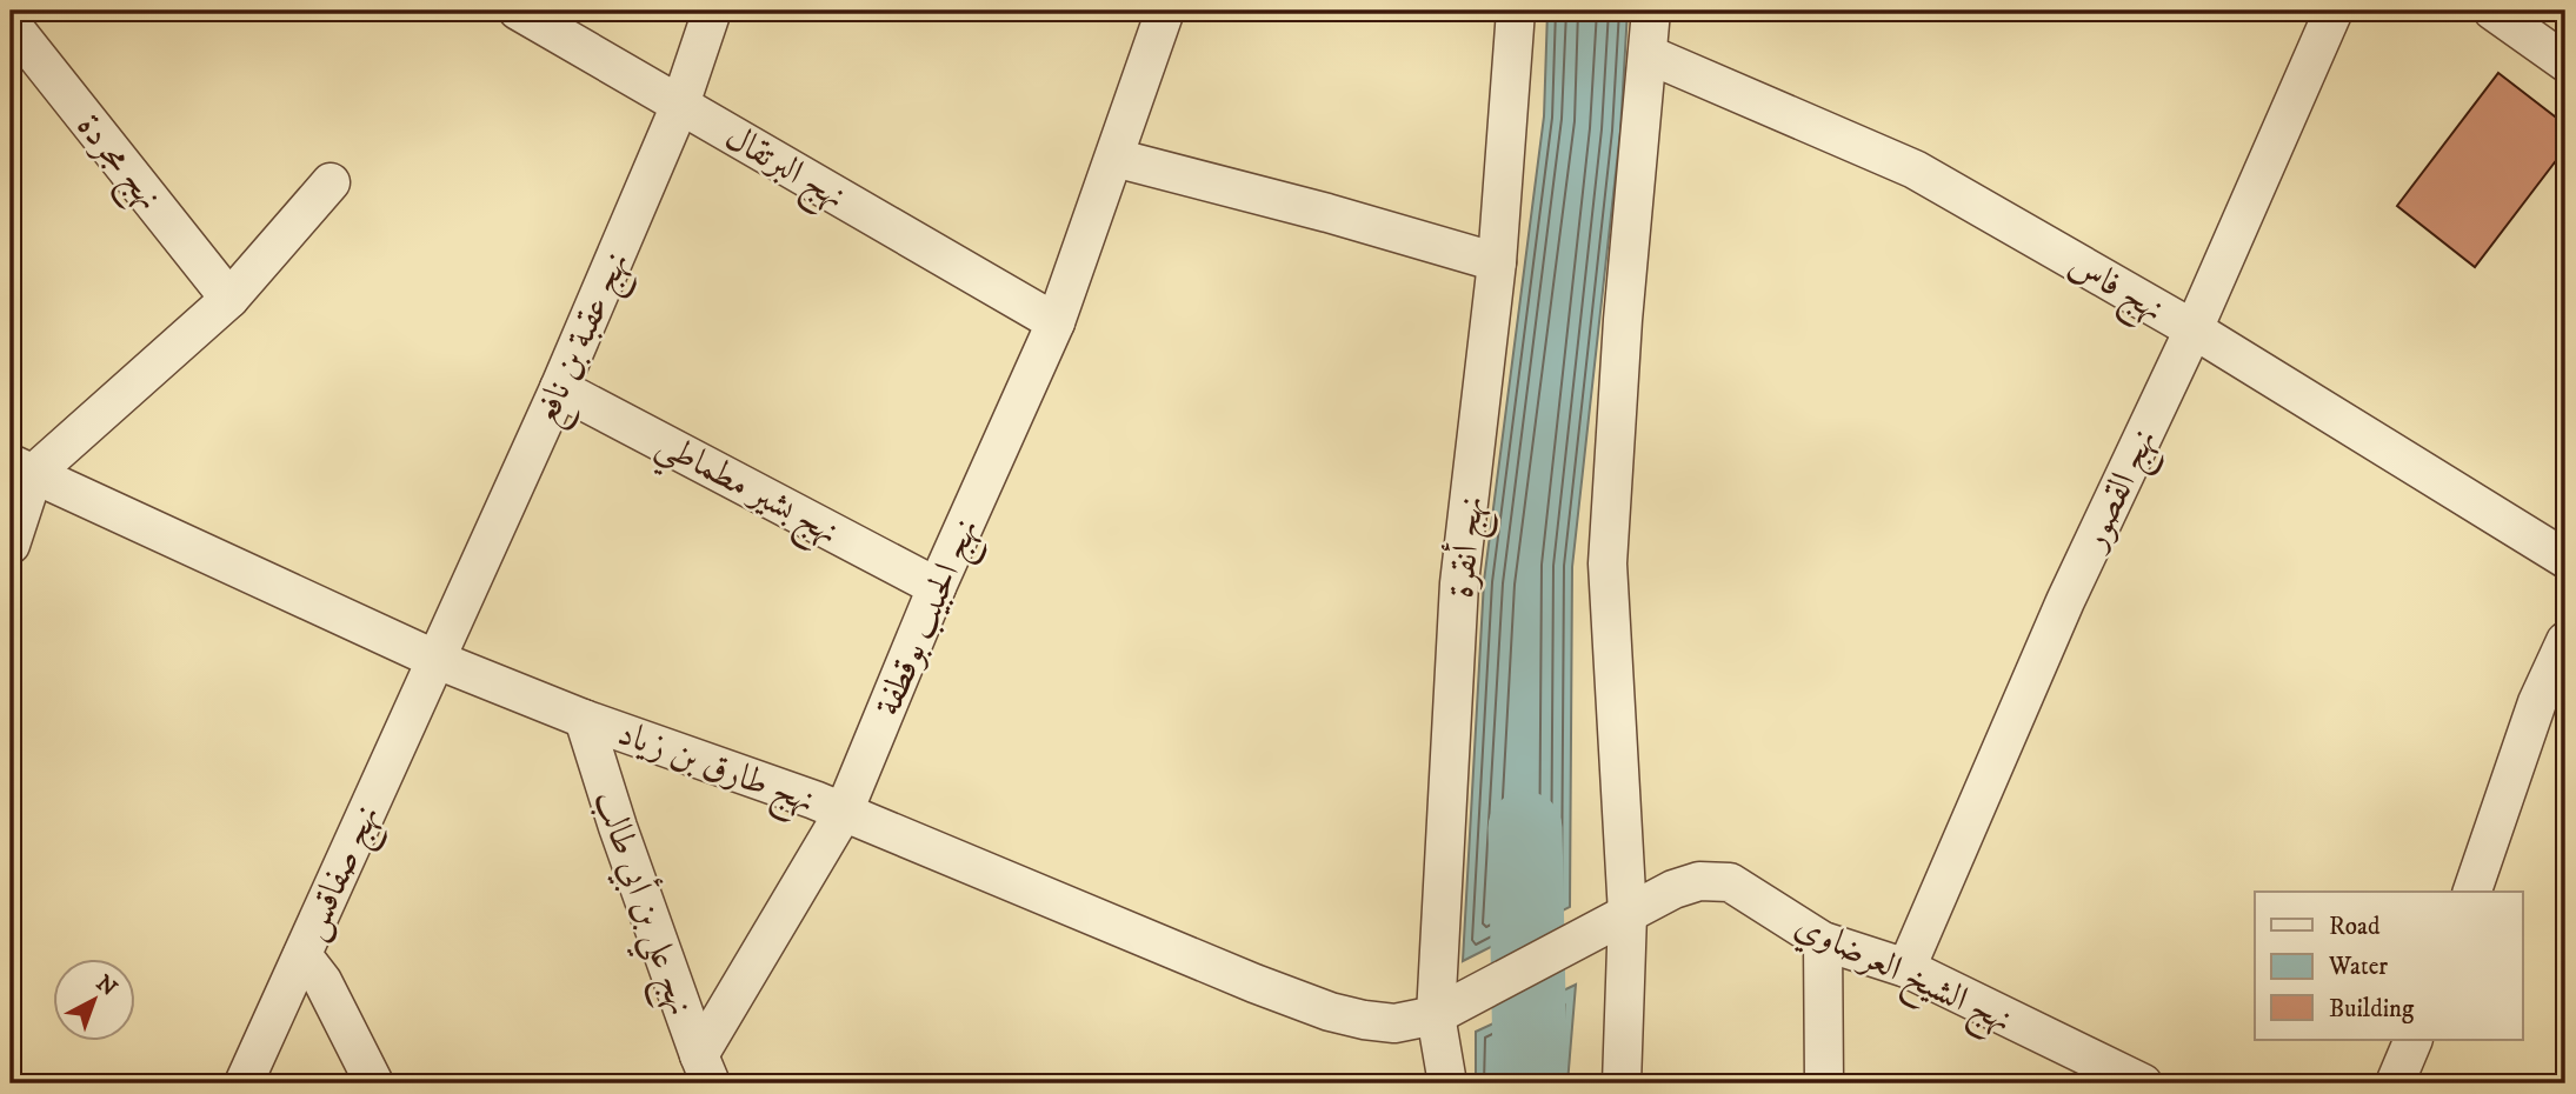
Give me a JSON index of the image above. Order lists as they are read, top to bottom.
{
  "streets": {
    "street": [
      "نهج مجردة",
      "نهج البرتقال",
      "نهج فاس",
      "نهج عقبة بن نافع",
      "نهج بشير مطماطي",
      "نهج القصور",
      "نهج أنقرة",
      "نهج الحبيب بوقطفة",
      "نهج طارق بن زياد",
      "نهج صفاقس",
      "نهج علي بن أبي طالب",
      "نهج الشيخ العرضاوي"
    ]
  },
  "crossings": [
    ["نهج البرتقال", "نهج عقبة بن نافع"],
    ["نهج البرتقال", "نهج الحبيب بوقطفة"],
    ["نهج فاس", "نهج القصور"],
    ["نهج عقبة بن نافع", "نهج بشير مطماطي"],
    ["نهج عقبة بن نافع", "نهج طارق بن زياد"],
    ["نهج عقبة بن نافع", "نهج صفاقس"],
    ["نهج بشير مطماطي", "نهج الحبيب بوقطفة"],
    ["نهج القصور", "نهج الشيخ العرضاوي"],
    ["نهج أنقرة", "نهج طارق بن زياد"],
    ["نهج الحبيب بوقطفة", "نهج طارق بن زياد"],
    ["نهج الحبيب بوقطفة", "نهج علي بن أبي طالب"],
    ["نهج طارق بن زياد", "نهج صفاقس"],
    ["نهج طارق بن زياد", "نهج علي بن أبي طالب"],
    ["نهج طارق بن زياد", "نهج الشيخ العرضاوي"]
  ],
  "legend": ["Road", "Water", "Building"],
  "north": "top right"
}
